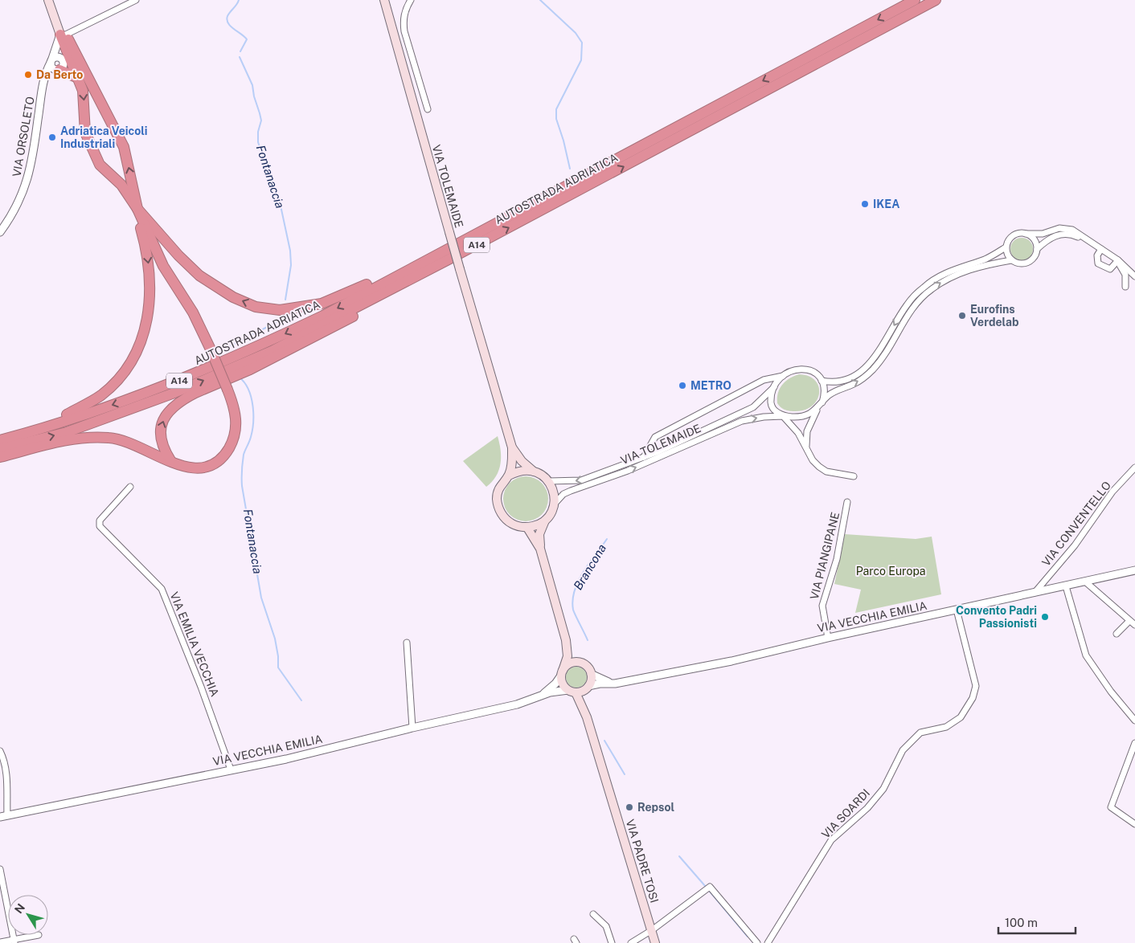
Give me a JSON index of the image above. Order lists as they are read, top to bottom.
{
  "streets": {
    "highway": ["AUTOSTRADA ADRIATICA", "A14"],
    "main road": ["VIA TOLEMAIDE", "VIA PADRE TOSI"],
    "street": [
      "VIA ORSOLETO",
      "VIA CONVENTELLO",
      "VIA PIANGIPANE",
      "VIA VECCHIA EMILIA",
      "VIA EMILIA VECCHIA",
      "VIA SOARDI"
    ]
  },
  "crossings": [
    ["VIA TOLEMAIDE", "VIA VECCHIA EMILIA"],
    ["VIA CONVENTELLO", "VIA VECCHIA EMILIA"],
    ["VIA PIANGIPANE", "VIA VECCHIA EMILIA"],
    ["VIA VECCHIA EMILIA", "VIA EMILIA VECCHIA"],
    ["VIA VECCHIA EMILIA", "VIA SOARDI"]
  ],
  "water": ["Fontanaccia", "Brancona"],
  "parks": ["Parco Europa"],
  "places": [
    "Da Berto",
    "Adriatica Veicoli Industriali",
    "IKEA",
    "Eurofins Verdelab",
    "METRO",
    "Convento Padri Passionisti",
    "Repsol"
  ],
  "scale_bar": "100 m",
  "north": "top left"
}
